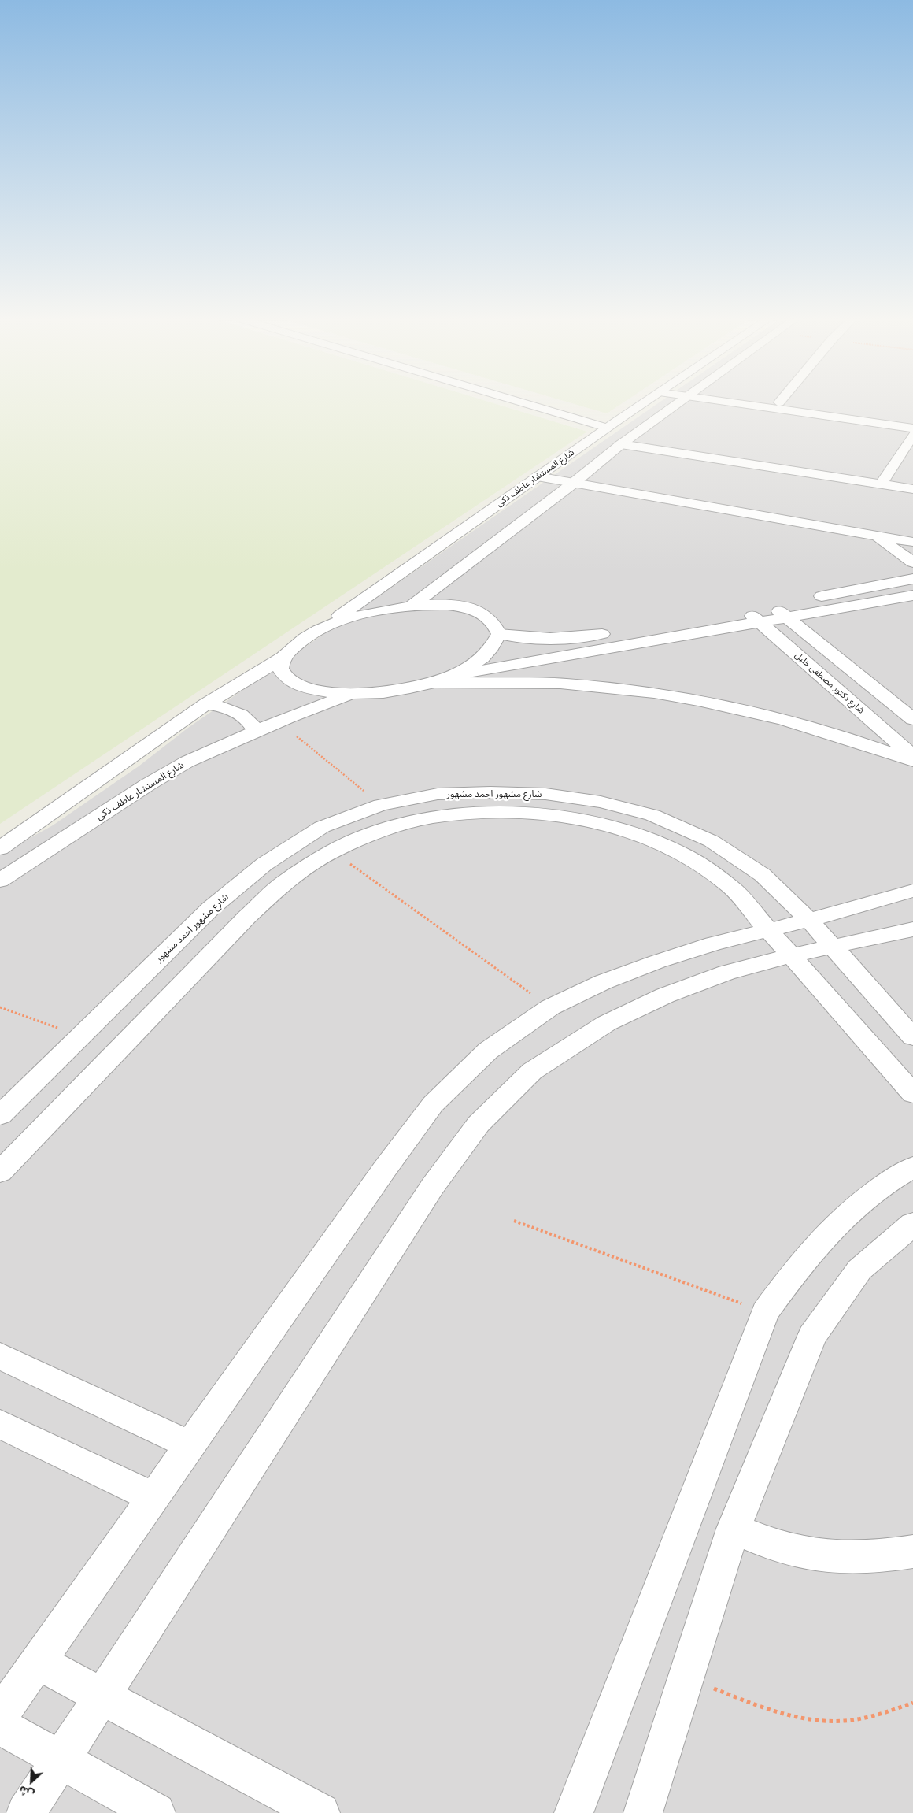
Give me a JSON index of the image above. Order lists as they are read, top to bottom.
{
  "streets": {
    "street": ["شارع المستشار عاطف ذكى", "شارع دكتور مصطفى خليل", "شارع مشهور احمد مشهور"]
  },
  "north": "bottom left"
}
